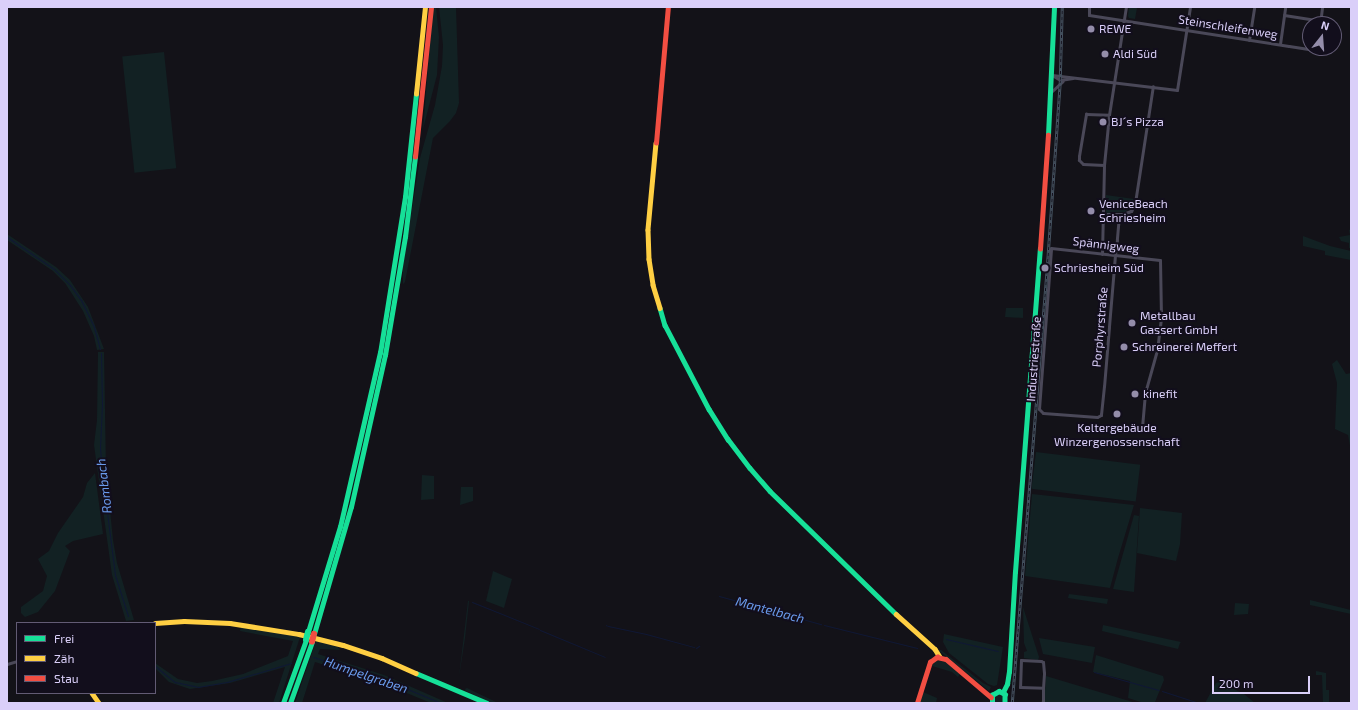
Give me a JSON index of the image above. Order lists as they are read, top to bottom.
{
  "streets": {
    "street": [
      "Steinschleifenweg",
      "Spännigweg",
      "Porphyrstraße",
      "Industriestraße"
    ]
  },
  "crossings": [
    ["Spännigweg", "Porphyrstraße"],
    ["Spännigweg", "Industriestraße"],
    ["Porphyrstraße", "Industriestraße"]
  ],
  "water": ["Rombach", "Mantelbach", "Humpelgraben"],
  "places": [
    "REWE",
    "Aldi Süd",
    "BJ´s Pizza",
    "VeniceBeach Schriesheim",
    "Schriesheim Süd",
    "Metallbau Gassert GmbH",
    "Schreinerei Meffert",
    "kinefit",
    "Keltergebäude Winzergenossenschaft"
  ],
  "legend": ["Frei", "Zäh", "Stau"],
  "scale_bar": "200 m",
  "north": "top"
}
